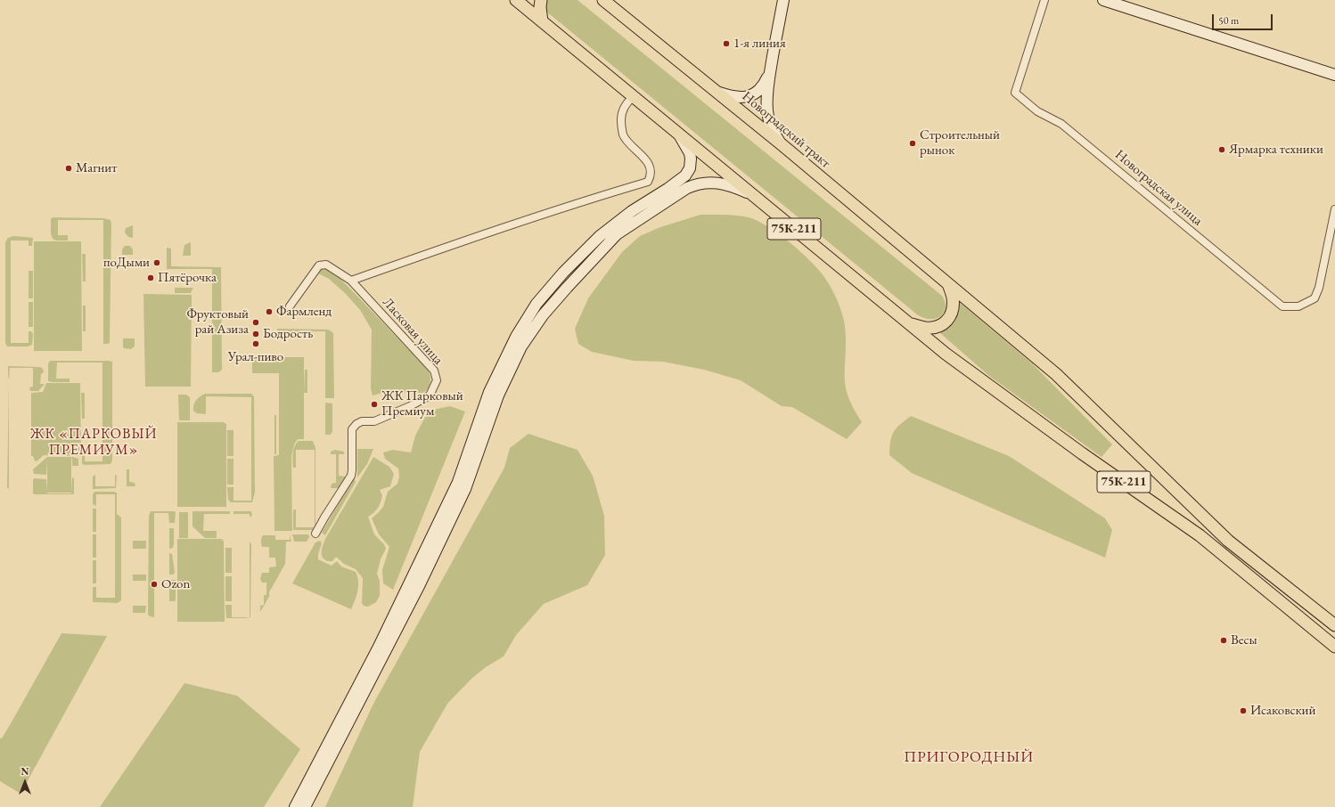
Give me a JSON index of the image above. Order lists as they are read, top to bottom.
{
  "streets": {
    "main road": ["Новоградский тракт", "75К-211"],
    "street": ["Новоградская улица", "Ласковая улица"]
  },
  "districts": ["ЖК «ПАРКОВЫЙ ПРЕМИУМ»", "ПРИГОРОДНЫЙ"],
  "places": [
    "1-я линия",
    "Строительный рынок",
    "Ярмарка техники",
    "Магнит",
    "поДыми",
    "Пятёрочка",
    "Фармленд",
    "Фруктовый рай Азиза",
    "Бодрость",
    "Урал-пиво",
    "ЖК Парковый Премиум",
    "Ozon",
    "Весы",
    "Исаковский"
  ],
  "scale_bar": "50 m",
  "north": "top"
}
